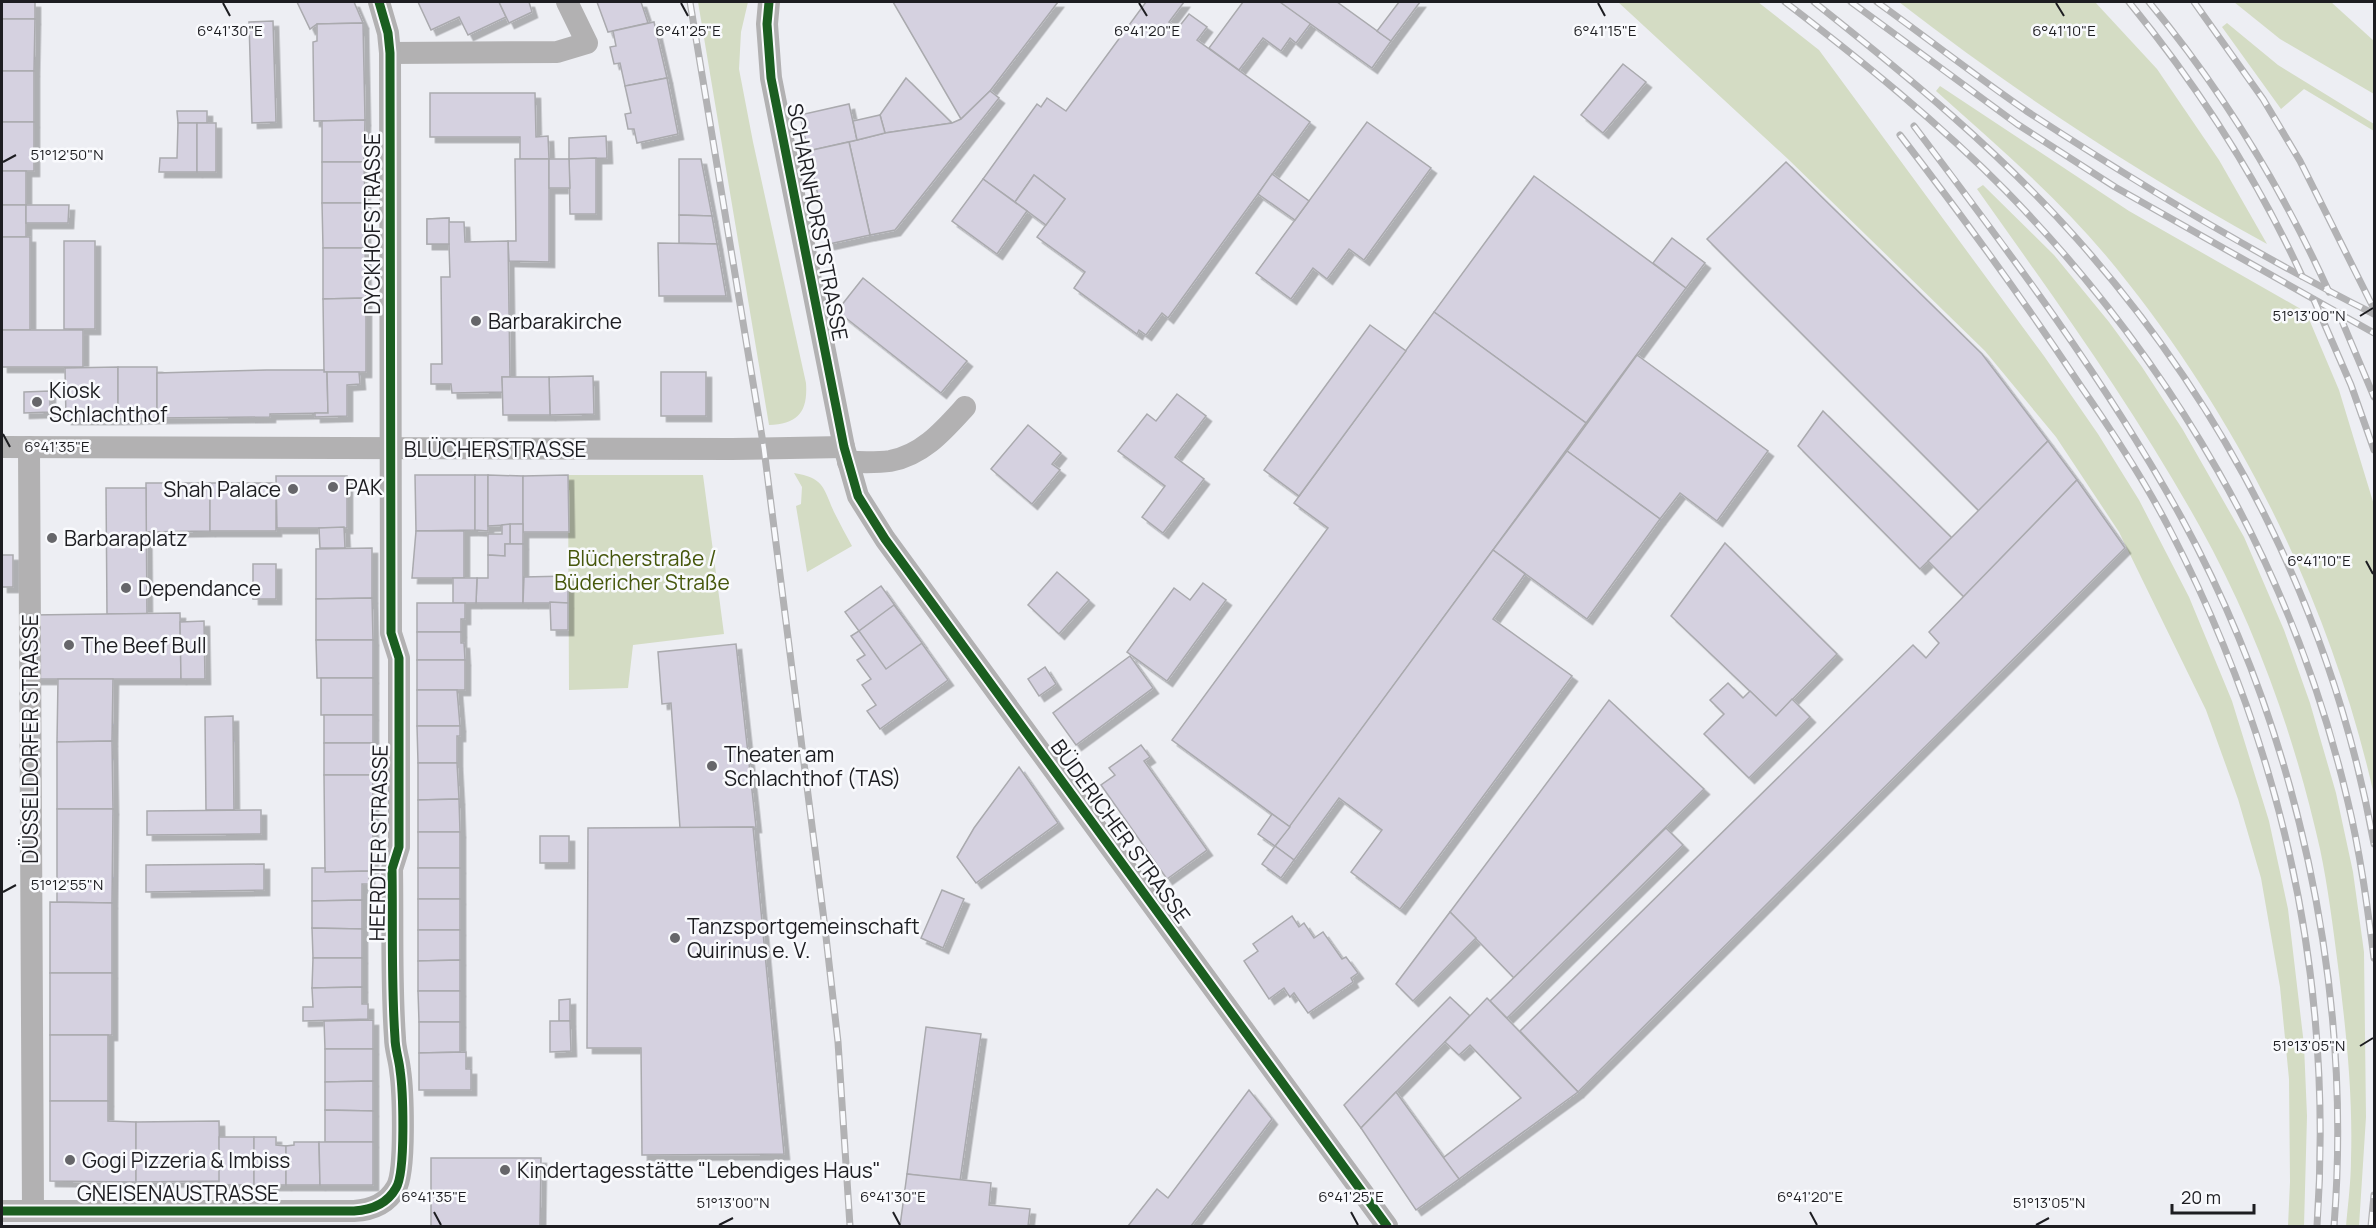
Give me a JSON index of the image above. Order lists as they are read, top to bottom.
{
  "streets": {
    "street": [
      "SCHARNHORSTSTRASSE",
      "DYCKHOFSTRASSE",
      "BLÜCHERSTRASSE",
      "DÜSSELDORFER STRASSE",
      "BÜDERICHER STRASSE",
      "HEERDTER STRASSE",
      "GNEISENAUSTRASSE"
    ]
  },
  "crossings": [
    ["SCHARNHORSTSTRASSE", "BLÜCHERSTRASSE"],
    ["SCHARNHORSTSTRASSE", "BÜDERICHER STRASSE"],
    ["DYCKHOFSTRASSE", "BLÜCHERSTRASSE"],
    ["DYCKHOFSTRASSE", "HEERDTER STRASSE"],
    ["BLÜCHERSTRASSE", "DÜSSELDORFER STRASSE"],
    ["BLÜCHERSTRASSE", "BÜDERICHER STRASSE"],
    ["BLÜCHERSTRASSE", "HEERDTER STRASSE"],
    ["DÜSSELDORFER STRASSE", "GNEISENAUSTRASSE"],
    ["HEERDTER STRASSE", "GNEISENAUSTRASSE"]
  ],
  "parks": ["Blücherstraße / Büdericher Straße"],
  "places": [
    "Barbarakirche",
    "Kiosk Schlachthof",
    "PAK",
    "Shah Palace",
    "Barbaraplatz",
    "Dependance",
    "The Beef Bull",
    "Theater am Schlachthof (TAS)",
    "Tanzsportgemeinschaft Quirinus e. V.",
    "Gogi Pizzeria & Imbiss",
    "Kindertagesstätte \"Lebendiges Haus\""
  ],
  "scale_bar": "20 m",
  "coordinates": [
    "6°41'30\"E",
    "6°41'25\"E",
    "6°41'20\"E",
    "6°41'15\"E",
    "6°41'10\"E",
    "51°12'50\"N",
    "51°13'00\"N",
    "6°41'35\"E",
    "51°12'55\"N",
    "51°13'05\"N"
  ]
}
